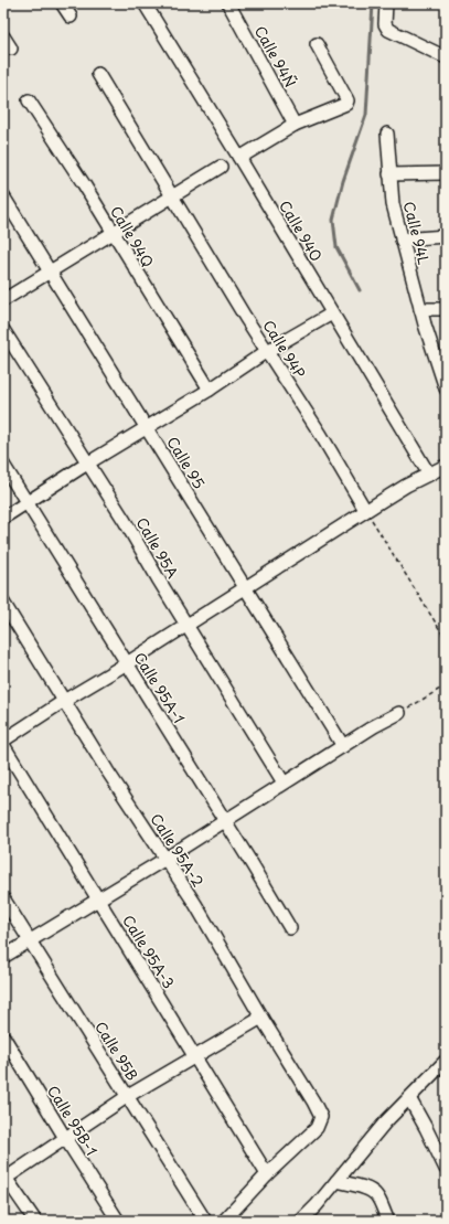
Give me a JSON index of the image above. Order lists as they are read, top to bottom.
{
  "streets": {
    "street": [
      "Calle 94Ñ",
      "Calle 94O",
      "Calle 94L",
      "Calle 94Q",
      "Calle 94P",
      "Calle 95",
      "Calle 95A",
      "Calle 95A-1",
      "Calle 95A-2",
      "Calle 95A-3",
      "Calle 95B",
      "Calle 95B-1"
    ]
  },
  "crossings": [
    ["Calle 95A-2", "Calle 95A-3"]
  ]
}
